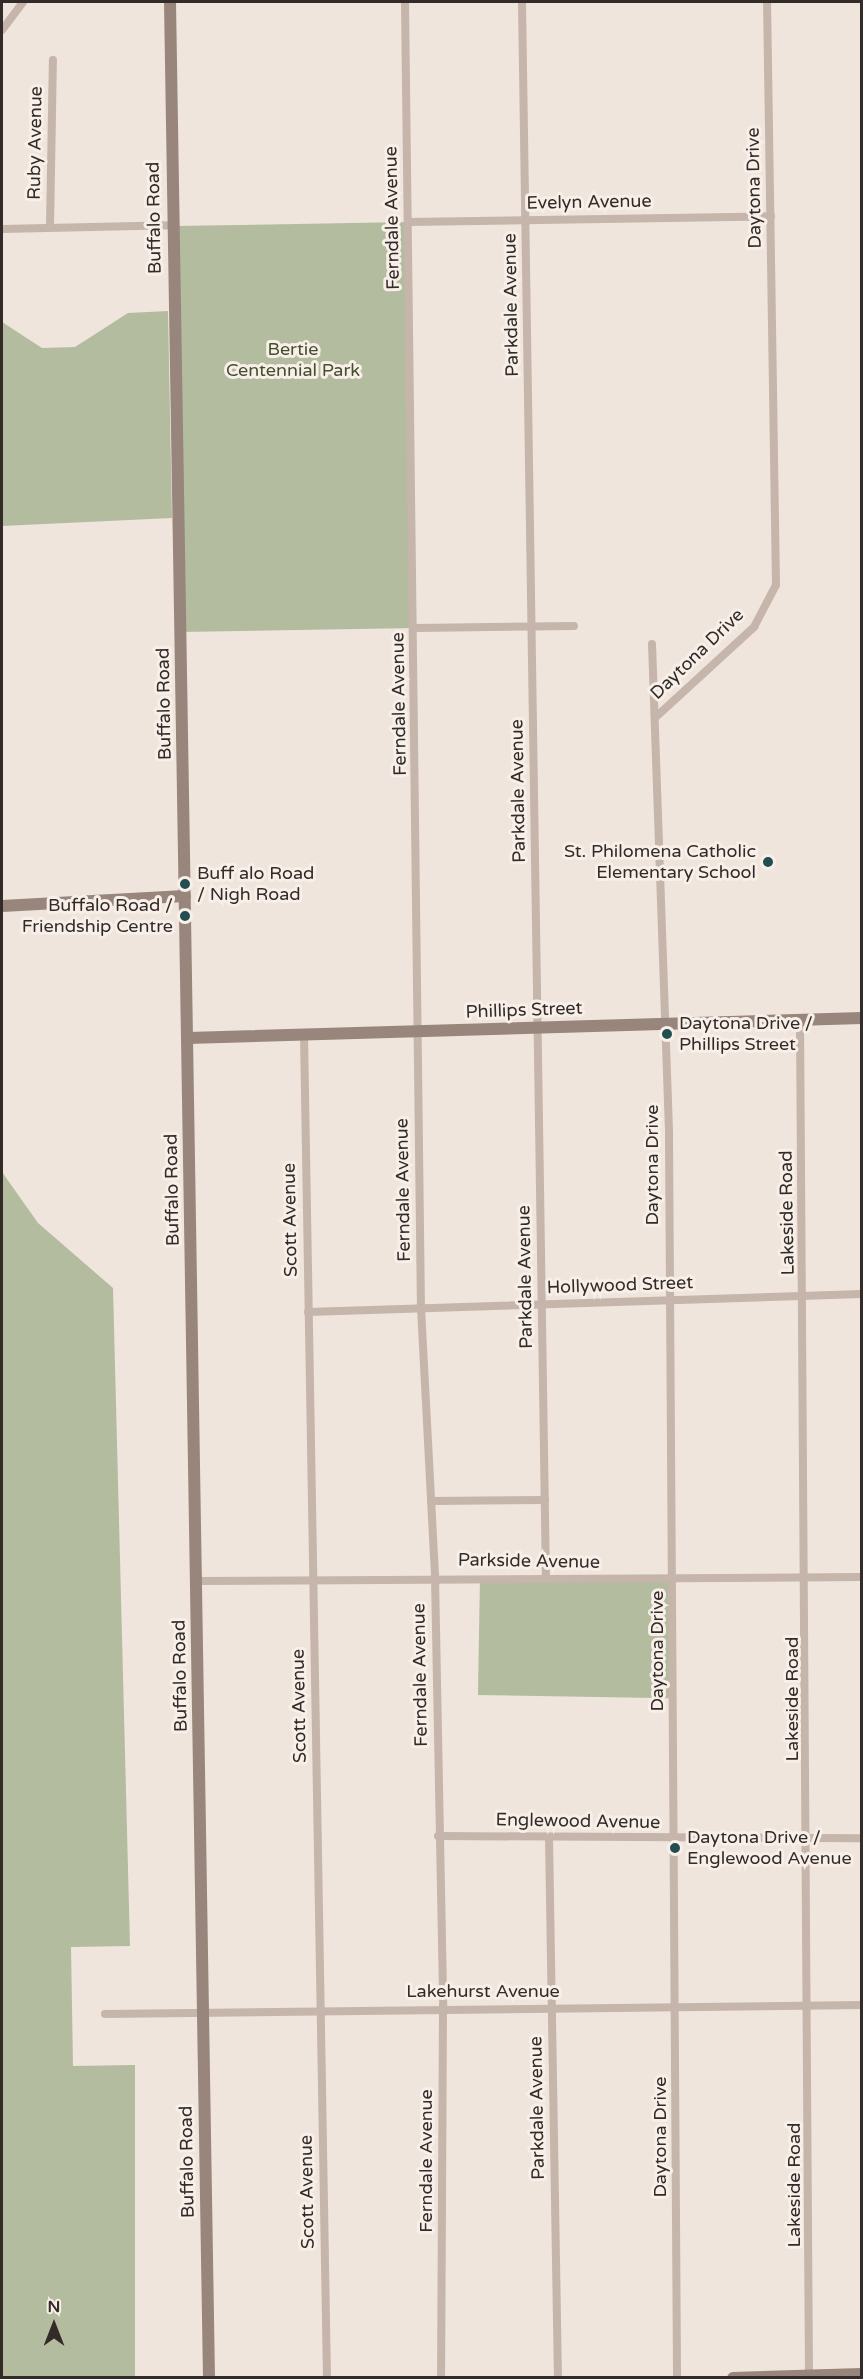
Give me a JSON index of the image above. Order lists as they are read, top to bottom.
{
  "streets": {
    "street": [
      "Ruby Avenue",
      "Daytona Drive",
      "Evelyn Avenue",
      "Buffalo Road",
      "Ferndale Avenue",
      "Parkdale Avenue",
      "Phillips Street",
      "Lakeside Road",
      "Scott Avenue",
      "Hollywood Street",
      "Parkside Avenue",
      "Englewood Avenue",
      "Lakehurst Avenue"
    ]
  },
  "crossings": [
    ["Daytona Drive", "Evelyn Avenue"],
    ["Daytona Drive", "Phillips Street"],
    ["Daytona Drive", "Hollywood Street"],
    ["Daytona Drive", "Parkside Avenue"],
    ["Daytona Drive", "Englewood Avenue"],
    ["Daytona Drive", "Lakehurst Avenue"],
    ["Evelyn Avenue", "Ferndale Avenue"],
    ["Evelyn Avenue", "Parkdale Avenue"],
    ["Buffalo Road", "Phillips Street"],
    ["Buffalo Road", "Parkside Avenue"],
    ["Buffalo Road", "Lakehurst Avenue"],
    ["Ferndale Avenue", "Phillips Street"],
    ["Ferndale Avenue", "Hollywood Street"],
    ["Ferndale Avenue", "Parkside Avenue"],
    ["Ferndale Avenue", "Englewood Avenue"],
    ["Ferndale Avenue", "Lakehurst Avenue"],
    ["Parkdale Avenue", "Phillips Street"],
    ["Parkdale Avenue", "Hollywood Street"],
    ["Parkdale Avenue", "Parkside Avenue"],
    ["Parkdale Avenue", "Englewood Avenue"],
    ["Parkdale Avenue", "Lakehurst Avenue"],
    ["Phillips Street", "Lakeside Road"],
    ["Phillips Street", "Scott Avenue"],
    ["Lakeside Road", "Hollywood Street"],
    ["Lakeside Road", "Parkside Avenue"],
    ["Lakeside Road", "Englewood Avenue"],
    ["Lakeside Road", "Lakehurst Avenue"],
    ["Scott Avenue", "Hollywood Street"],
    ["Scott Avenue", "Parkside Avenue"],
    ["Scott Avenue", "Lakehurst Avenue"]
  ],
  "parks": ["Bertie Centennial Park"],
  "places": [
    "St. Philomena Catholic Elementary School",
    "Buff alo Road / Nigh Road",
    "Buffalo Road / Friendship Centre",
    "Daytona Drive / Phillips Street",
    "Daytona Drive / Englewood Avenue"
  ],
  "north": "top"
}
